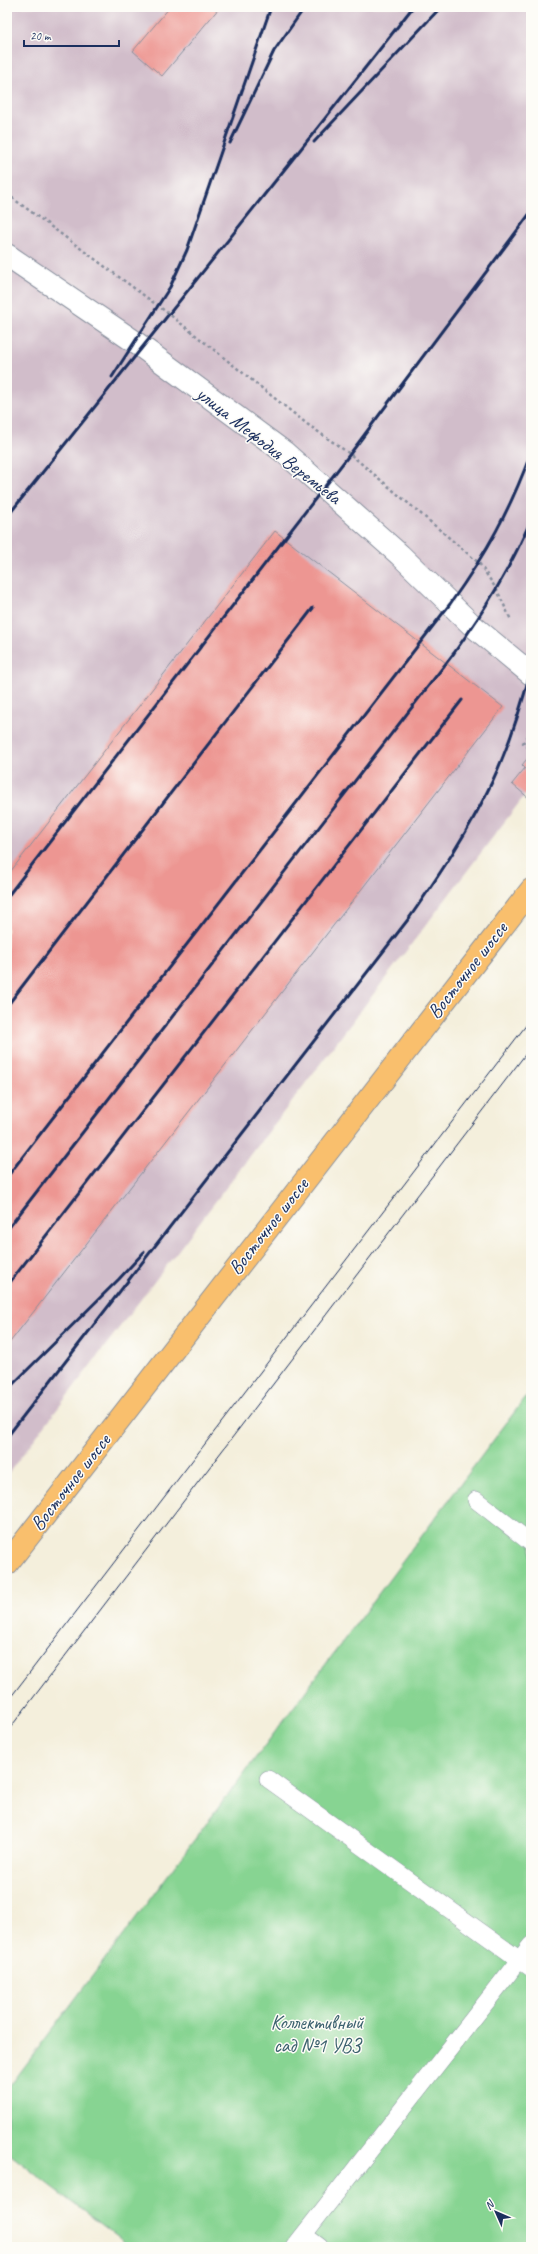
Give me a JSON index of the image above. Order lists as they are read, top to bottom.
{
  "streets": {
    "main road": ["Восточное шоссе"],
    "street": ["улица Мефодия Веремьева"]
  },
  "parks": ["Коллективный сад №1 УВЗ"],
  "scale_bar": "20 m",
  "north": "top left"
}
